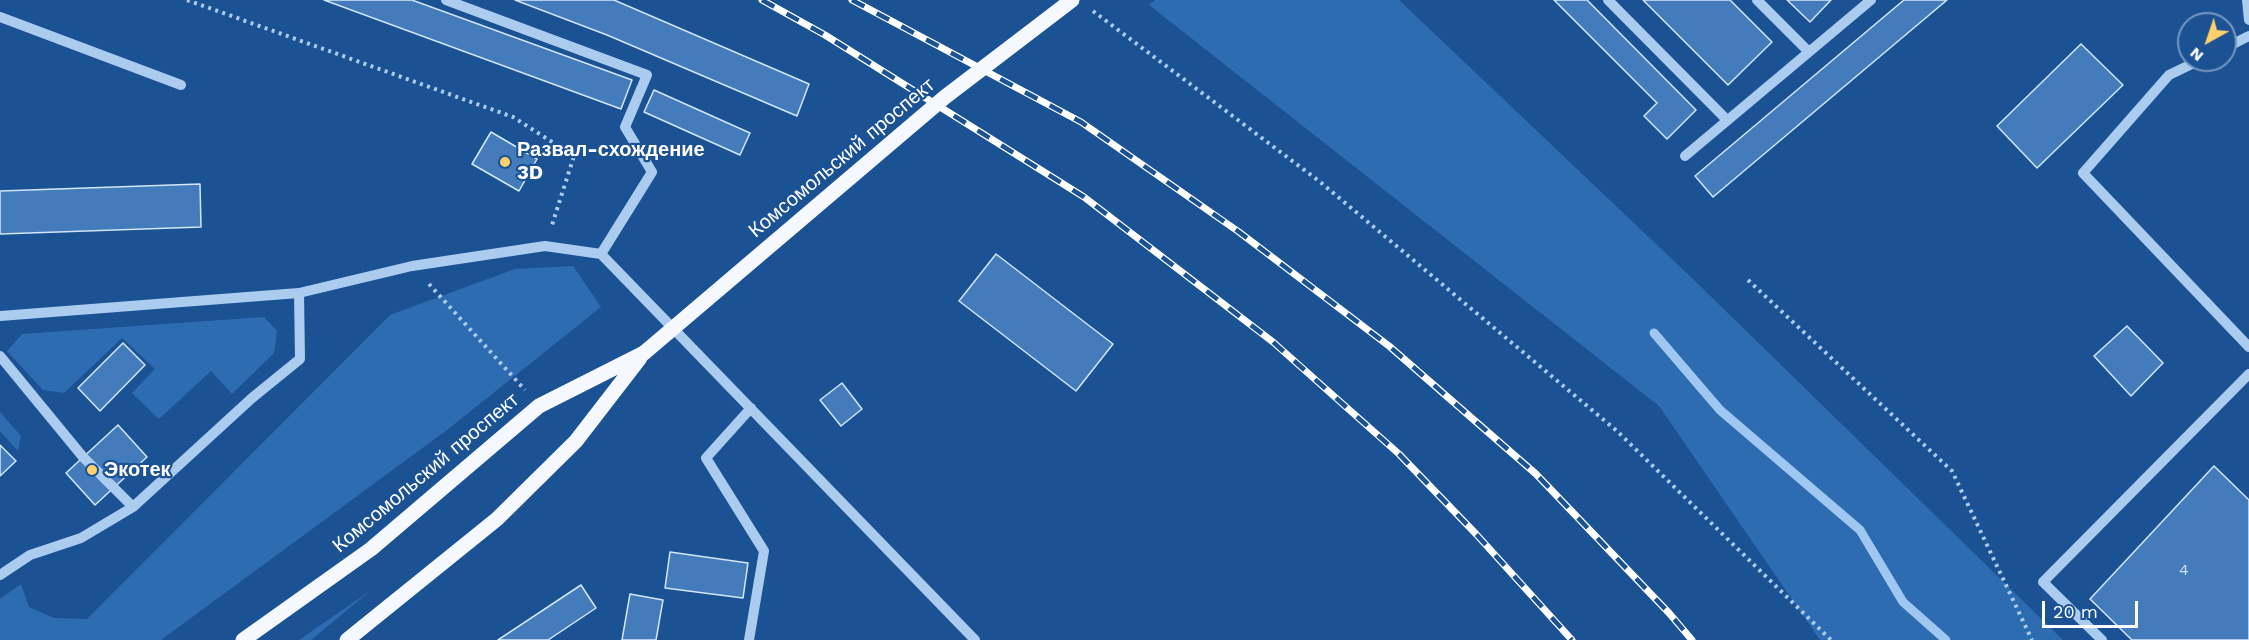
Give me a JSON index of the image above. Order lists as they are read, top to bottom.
{
  "streets": {
    "main road": ["Комсомольский проспект"]
  },
  "places": ["Развал-схождение 3D", "Экотек"],
  "house_numbers": ["4"],
  "scale_bar": "20 m",
  "north": "bottom left"
}
